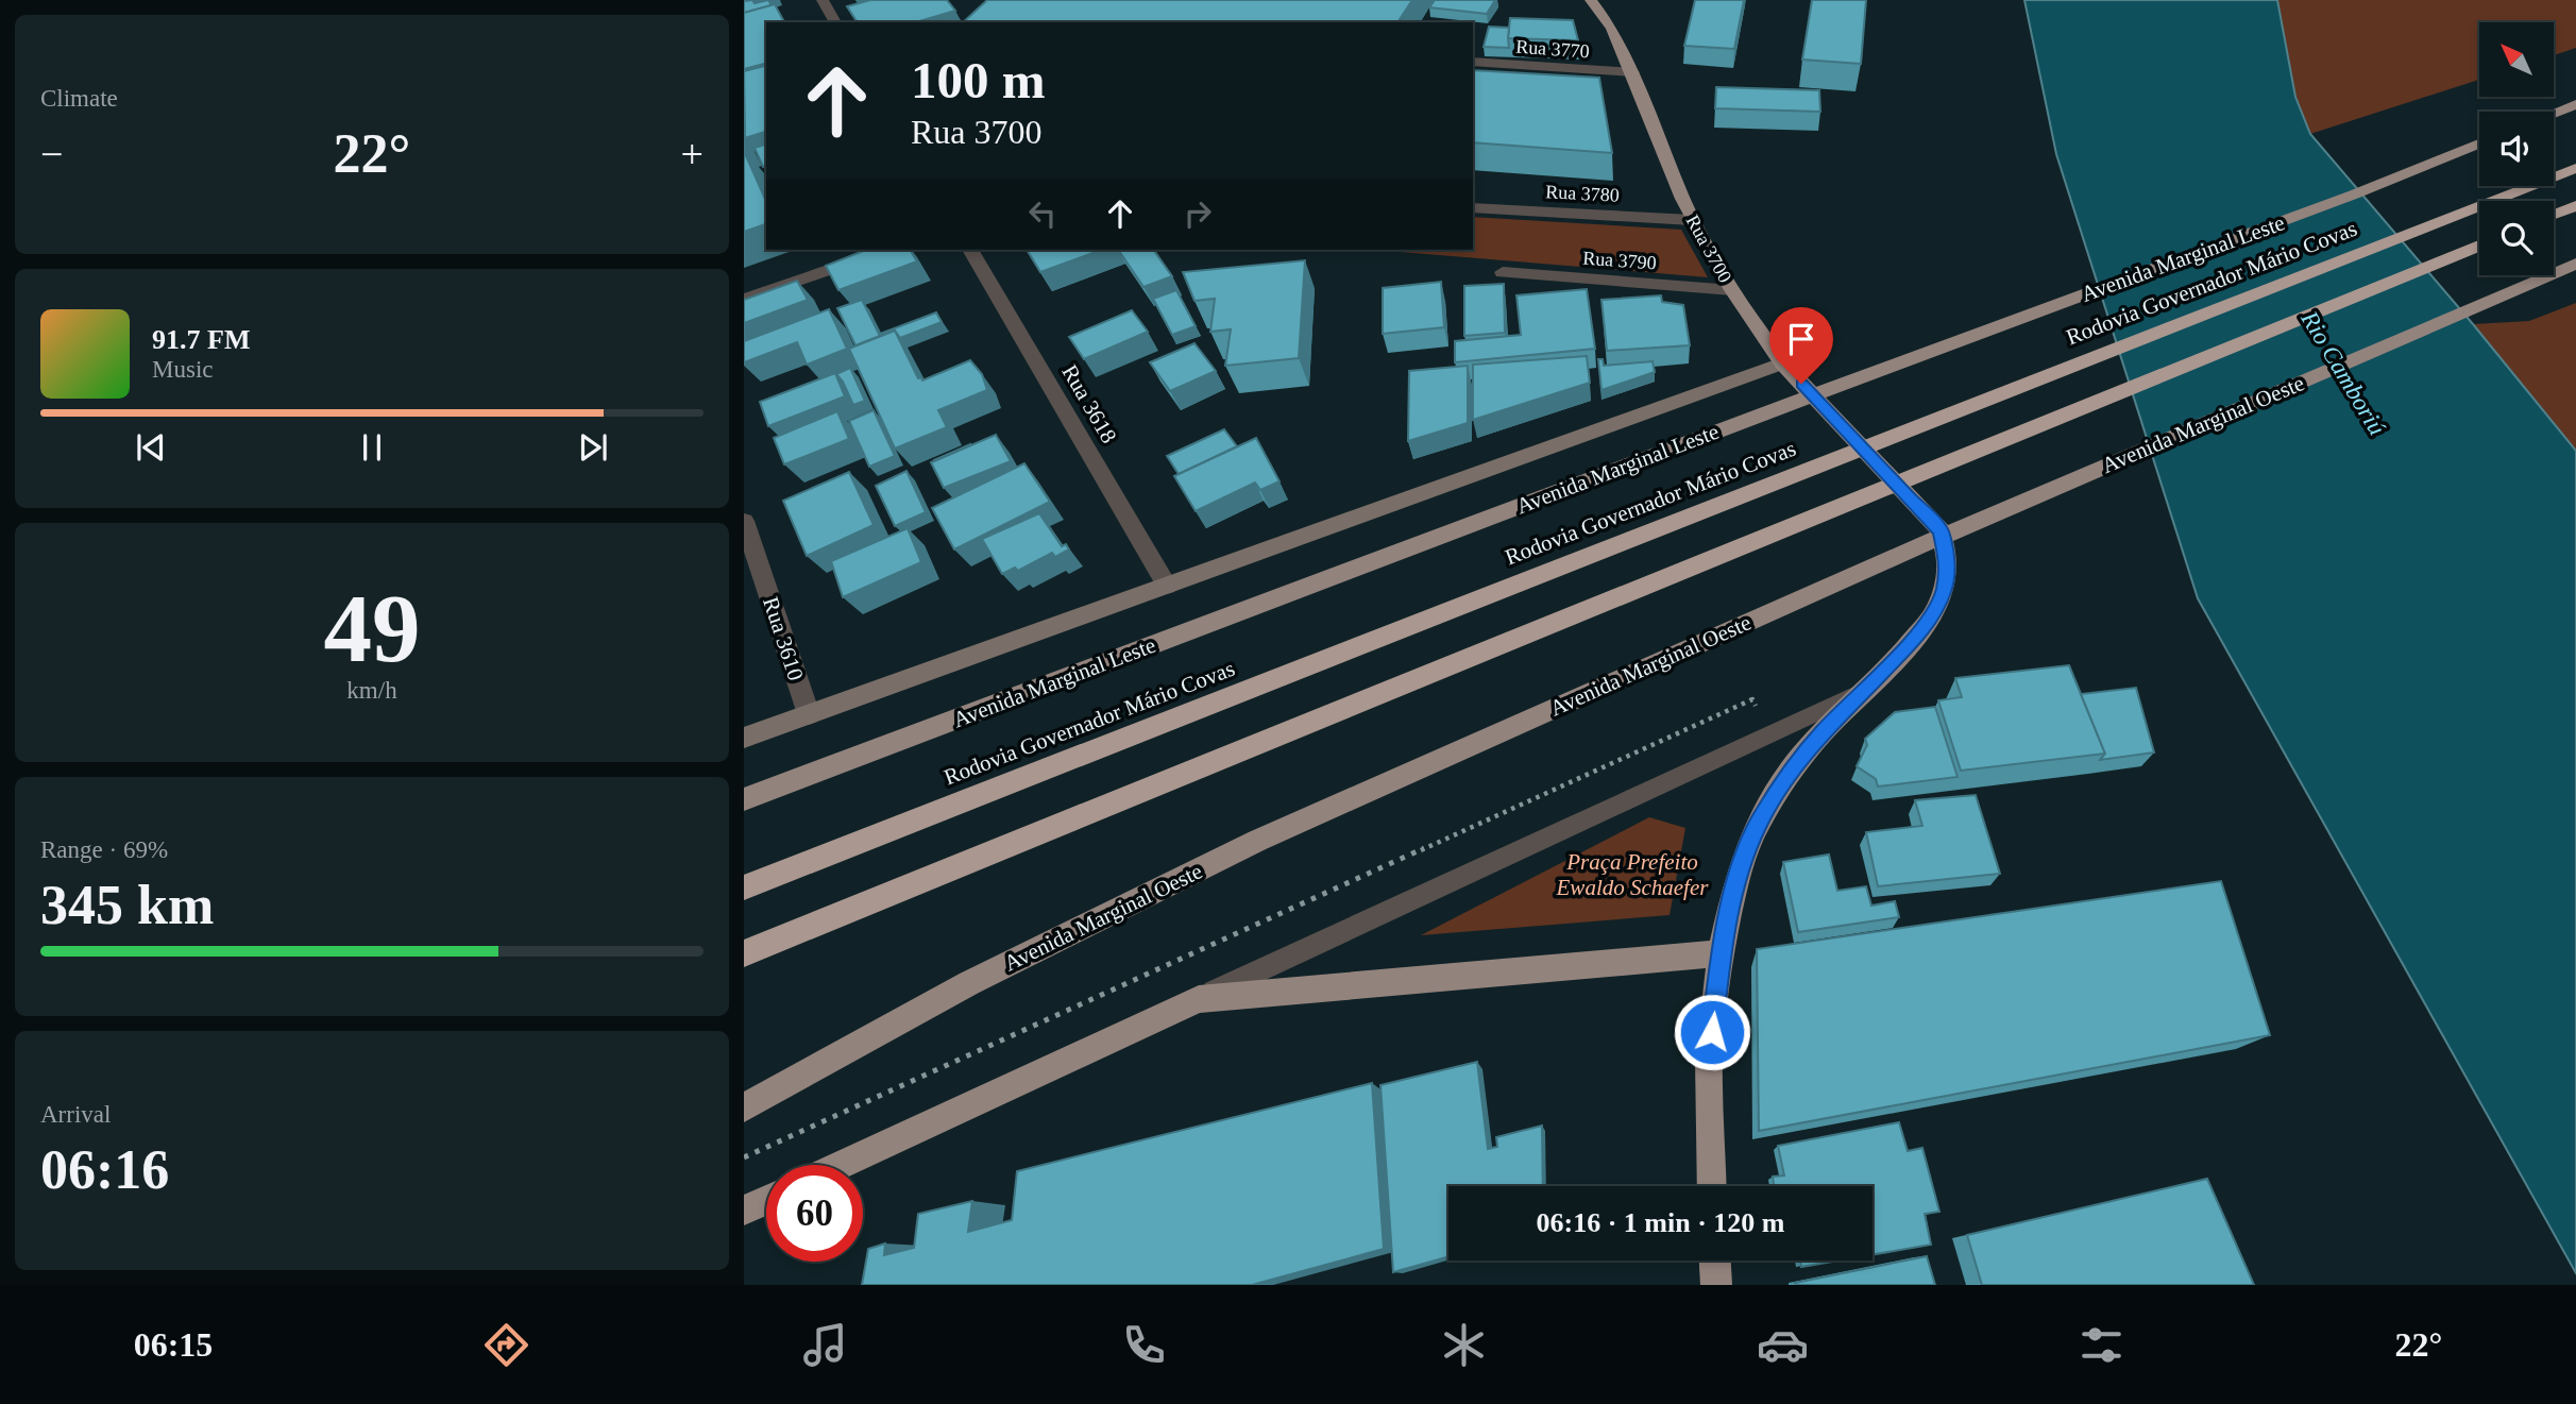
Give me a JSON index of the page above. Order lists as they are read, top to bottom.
{
  "streets": {
    "highway": ["Rodovia Governador Mário Covas"],
    "main road": ["Rua 3700", "Avenida Marginal Leste", "Avenida Marginal Oeste"],
    "street": [
      "Rua 3770",
      "Rua 3780",
      "Rua 3790",
      "Rua 3618",
      "Rua 3610"
    ]
  },
  "crossings": [
    ["Rua 3770", "Rua 3700"],
    ["Rua 3780", "Rua 3700"],
    ["Rua 3700", "Avenida Marginal Leste"],
    ["Rua 3700", "Rua 3790"],
    ["Avenida Marginal Leste", "Rua 3618"],
    ["Avenida Marginal Leste", "Rua 3610"]
  ],
  "water": ["Rio Camboriú"],
  "parks": ["Praça Prefeito Ewaldo Schaefer"],
  "north": "top left",
  "page": {
    "tile": [
      "Climate",
      ["49", "km/h"],
      ["Range · 69%", "345 km"],
      ["Arrival", "06:16"]
    ],
    "turn": ["100 m", "Rua 3700"],
    "heat": ["−", "22°", "+"],
    "song": ["91.7 FM", "Music"],
    "limit": "60",
    "trip": "06:16 · 1 min · 120 m",
    "tabs": ["06:15", "22°"]
  }
}
